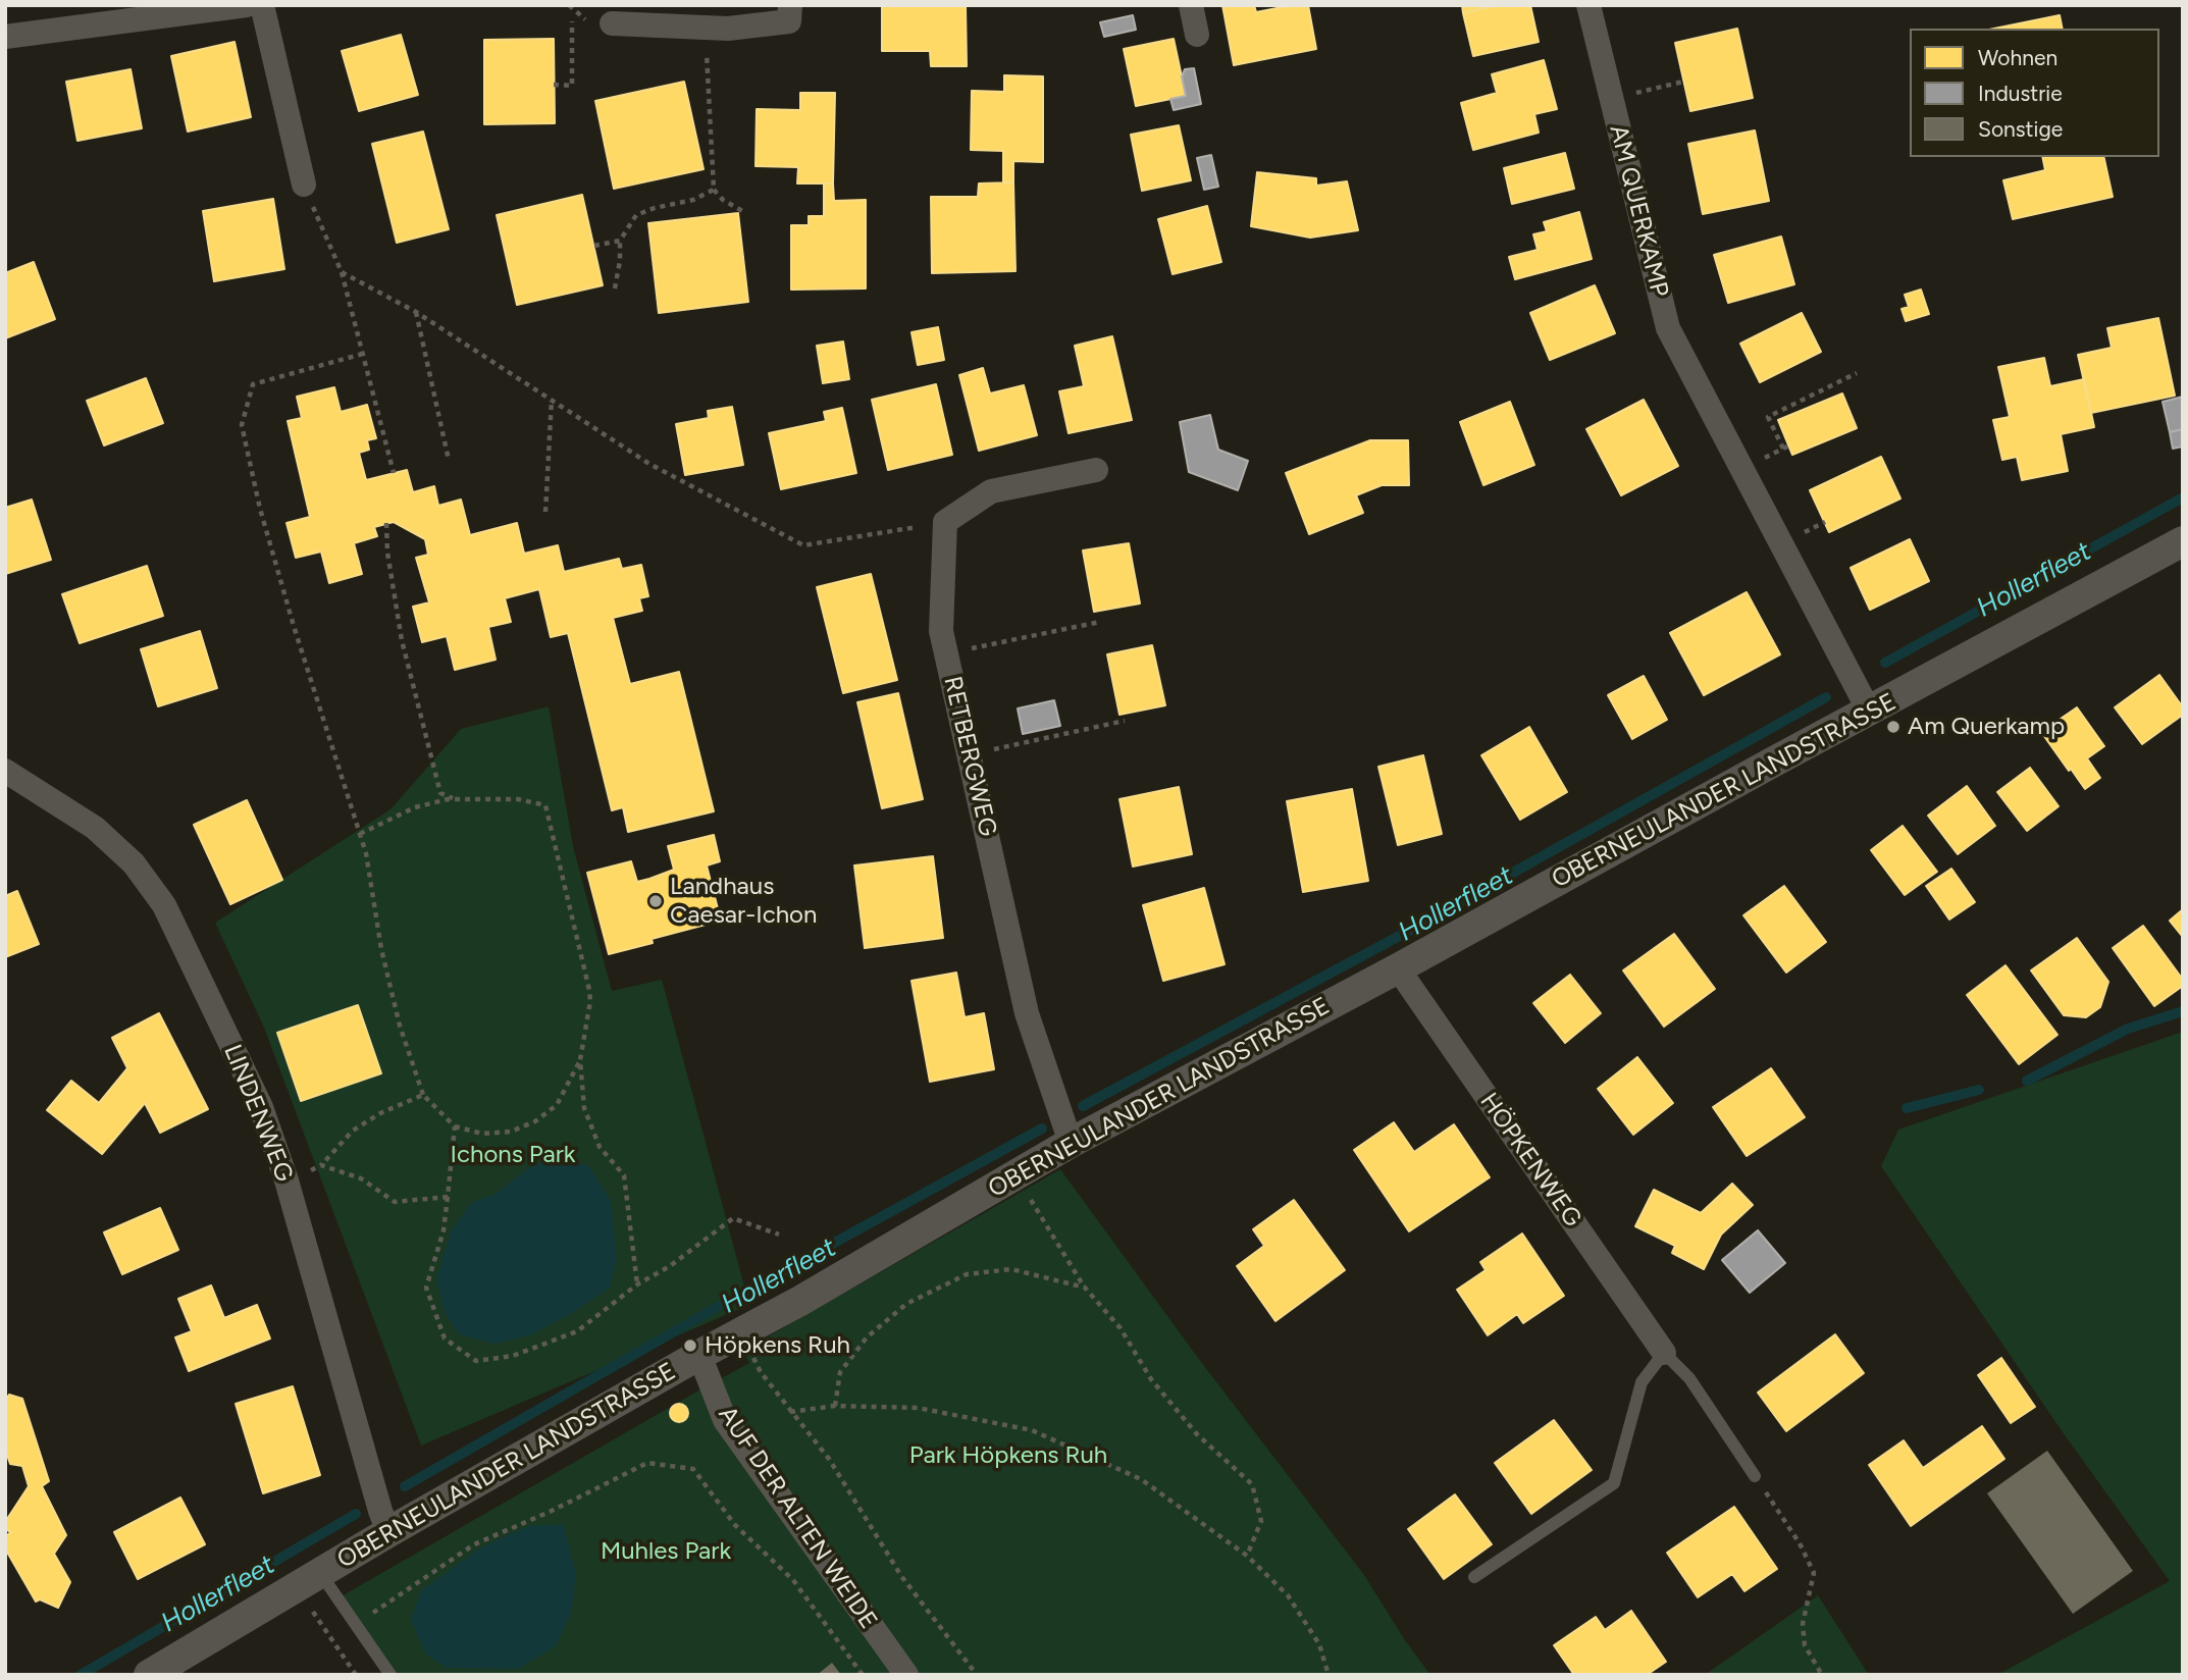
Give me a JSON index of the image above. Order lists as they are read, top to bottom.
{
  "streets": {
    "street": [
      "AM QUERKAMP",
      "RETBERGWEG",
      "OBERNEULANDER LANDSTRASSE",
      "LINDENWEG",
      "HÖPKENWEG",
      "AUF DER ALTEN WEIDE"
    ]
  },
  "crossings": [
    ["AM QUERKAMP", "OBERNEULANDER LANDSTRASSE"],
    ["RETBERGWEG", "OBERNEULANDER LANDSTRASSE"],
    ["OBERNEULANDER LANDSTRASSE", "LINDENWEG"],
    ["OBERNEULANDER LANDSTRASSE", "HÖPKENWEG"],
    ["OBERNEULANDER LANDSTRASSE", "AUF DER ALTEN WEIDE"]
  ],
  "water": ["Hollerfleet"],
  "parks": ["Ichons Park", "Park Höpkens Ruh", "Muhles Park"],
  "places": ["Am Querkamp", "Landhaus Caesar-Ichon", "Höpkens Ruh"],
  "legend": ["Wohnen", "Industrie", "Sonstige"]
}
